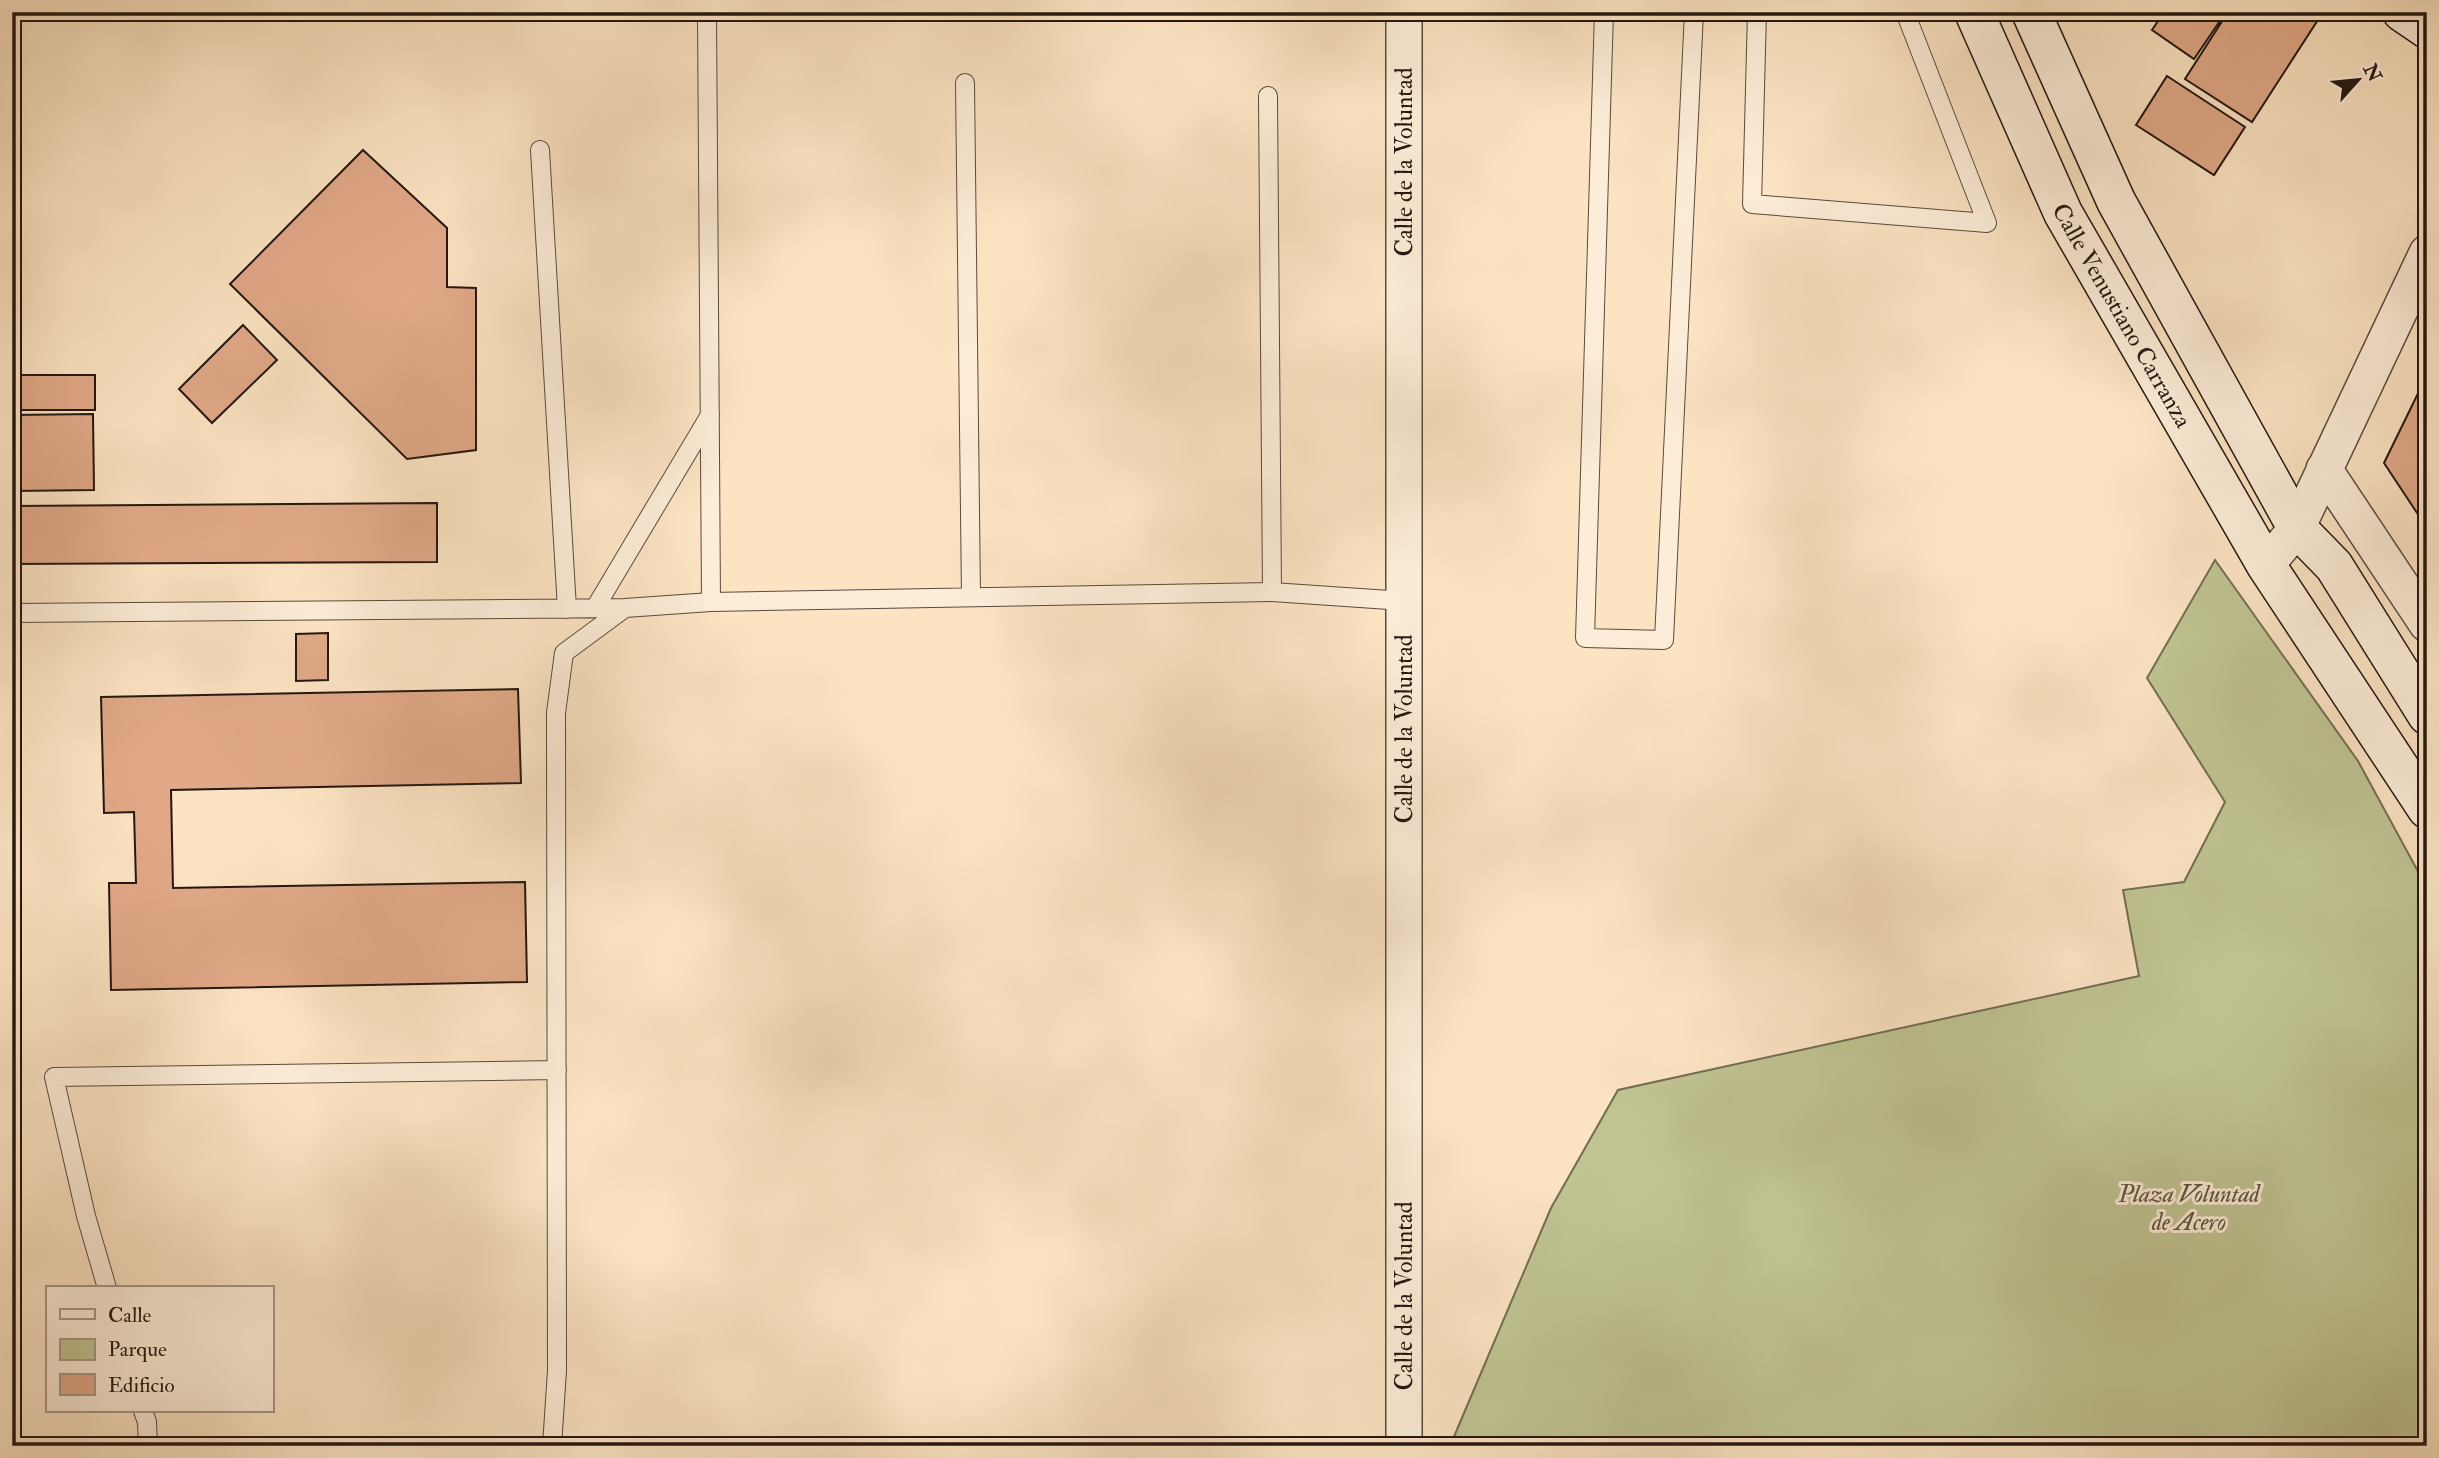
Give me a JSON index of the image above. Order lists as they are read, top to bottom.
{
  "streets": {
    "main road": ["Calle Venustiano Carranza"],
    "street": ["Calle de la Voluntad"]
  },
  "parks": ["Plaza Voluntad de Acero"],
  "legend": ["Calle", "Parque", "Edificio"],
  "north": "top right"
}
